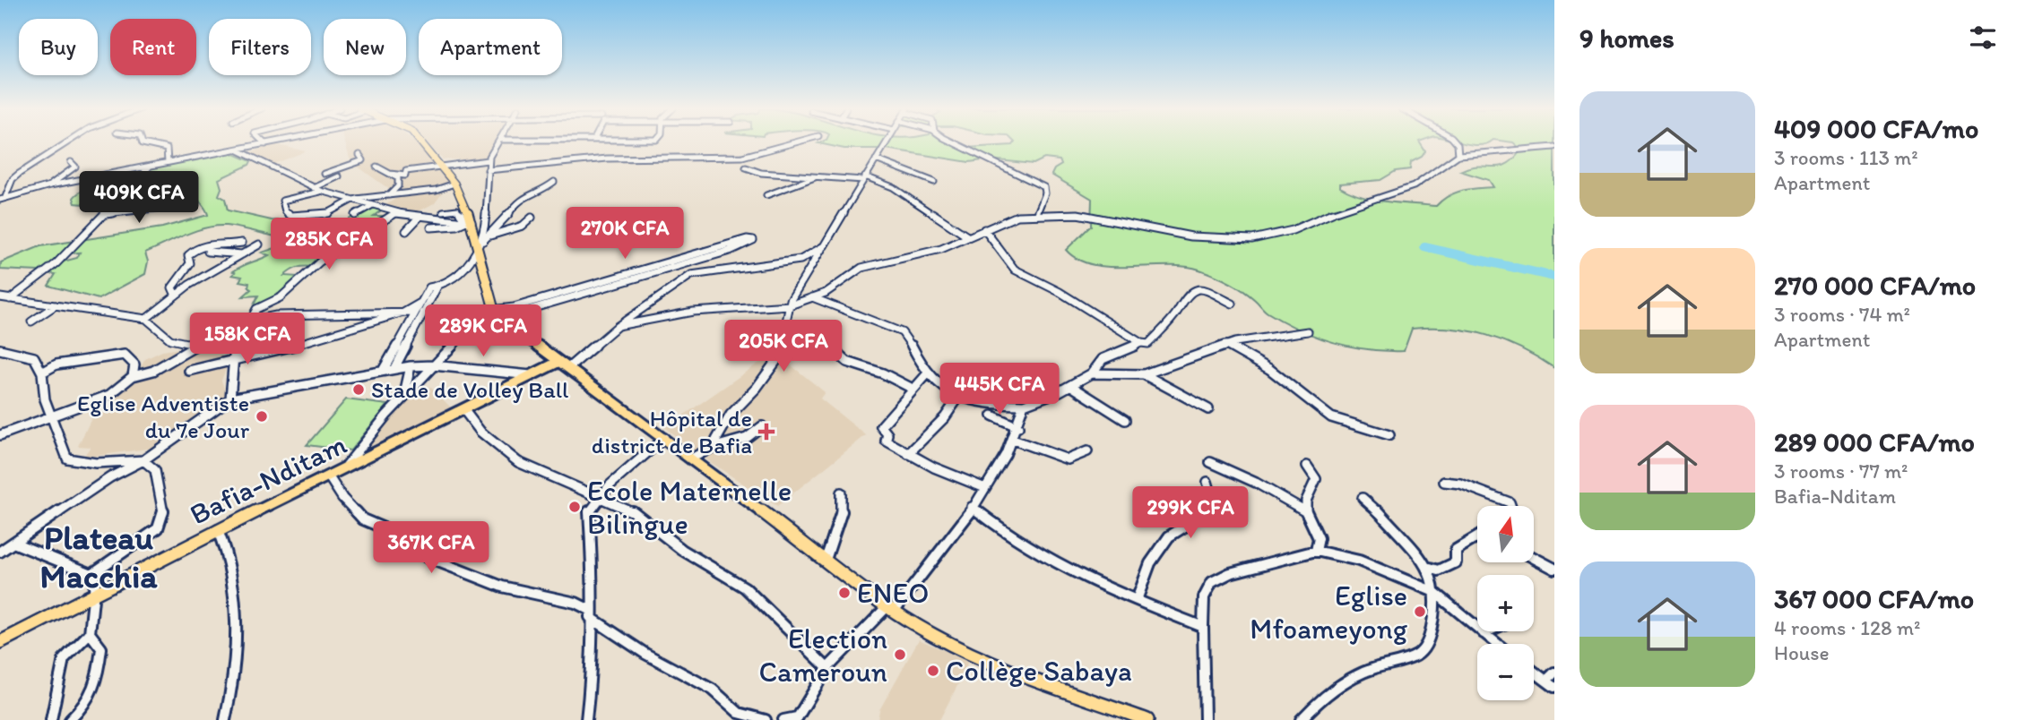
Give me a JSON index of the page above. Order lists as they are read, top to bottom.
{
  "streets": {
    "main road": ["Bafia-Nditam"]
  },
  "districts": ["Plateau Macchia"],
  "places": {
    "other": [
      "Stade de Volley Ball",
      "Eglise Adventiste du 7e Jour",
      "Ecole Maternelle Bilingue",
      "ENEO",
      "Eglise Mfoameyong",
      "Election Cameroun",
      "Collège Sabaya"
    ],
    "health": ["Hôpital de district de Bafia"]
  },
  "north": "top",
  "page": {
    "heading": "9 homes",
    "chip": [
      "Buy",
      "Rent",
      "Filters",
      "New",
      "Apartment"
    ],
    "list": [
      {
        "name": "409 000 CFA/mo",
        "note": "3 rooms · 113 m² · Apartment"
      },
      {
        "name": "270 000 CFA/mo",
        "note": "3 rooms · 74 m² · Apartment"
      },
      {
        "name": "289 000 CFA/mo",
        "note": "3 rooms · 77 m² · Bafia-Nditam"
      },
      {
        "name": "367 000 CFA/mo",
        "note": "4 rooms · 128 m² · House"
      }
    ],
    "price": [
      "409K CFA",
      "270K CFA",
      "285K CFA",
      "289K CFA",
      "158K CFA",
      "205K CFA",
      "445K CFA",
      "299K CFA",
      "367K CFA"
    ],
    "map_buttons": ["+", "−"]
  }
}
